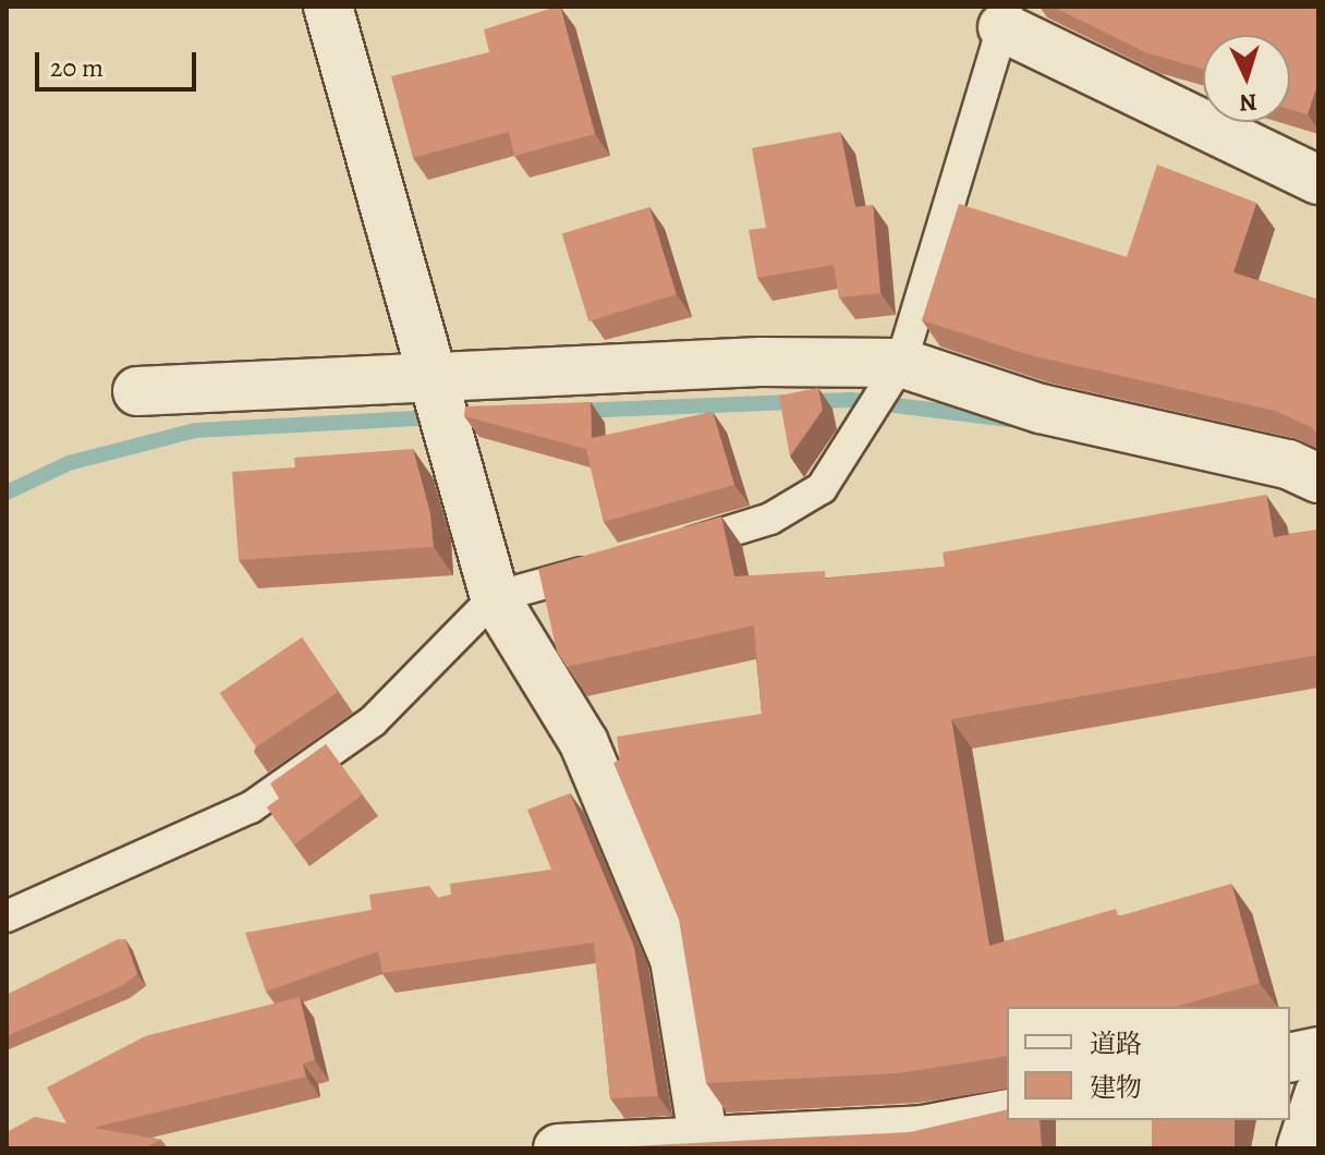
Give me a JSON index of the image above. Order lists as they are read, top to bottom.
{
  "legend": ["道路", "建物"],
  "scale_bar": "20 m",
  "north": "bottom"
}
